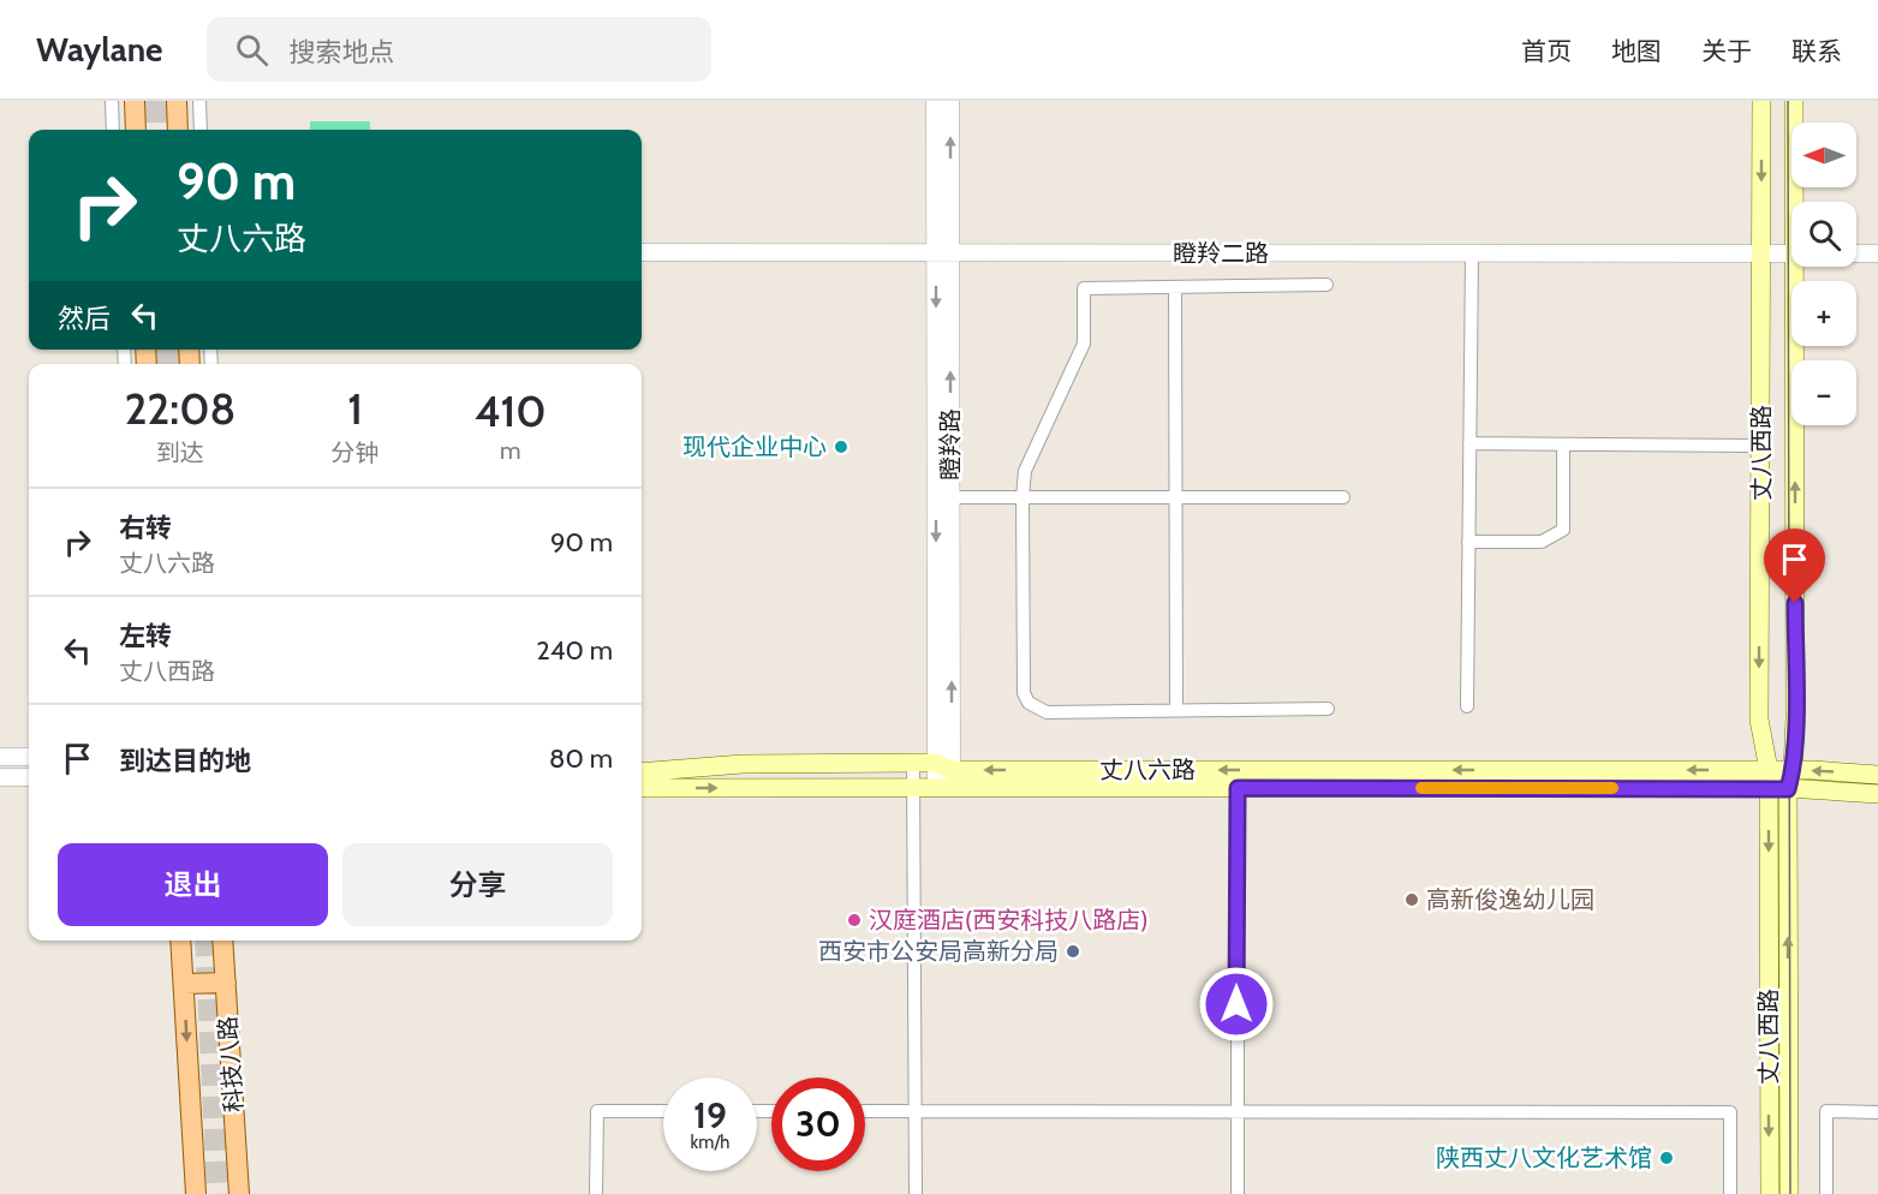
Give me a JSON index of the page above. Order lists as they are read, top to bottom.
{
  "streets": {
    "main road": ["丈八西路", "丈八六路", "科技八路"],
    "street": ["瞪羚二路", "瞪羚路"]
  },
  "crossings": [
    ["瞪羚二路", "瞪羚路"],
    ["瞪羚二路", "丈八西路"],
    ["瞪羚路", "丈八六路"],
    ["丈八西路", "丈八六路"]
  ],
  "places": [
    "现代企业中心",
    "高新俊逸幼儿园",
    "汉庭酒店(西安科技八路店)",
    "西安市公安局高新分局",
    "陕西丈八文化艺术馆"
  ],
  "north": "left",
  "page": {
    "header": "Waylane",
    "search": "搜索地点",
    "nav": [
      "首页",
      "地图",
      "关于",
      "联系"
    ],
    "map_buttons": ["+", "−"],
    "turn": ["90 m", "丈八六路"],
    "then": "然后",
    "eta": [
      "22:08",
      "到达",
      "1",
      "分钟",
      "410",
      "m"
    ],
    "list": [
      {
        "name": "右转",
        "note": "丈八六路",
        "value": "90 m"
      },
      {
        "name": "左转",
        "note": "丈八西路",
        "value": "240 m"
      },
      {
        "name": "到达目的地",
        "value": "80 m"
      }
    ],
    "buttons": ["退出", "分享"],
    "speed": "19 km/h",
    "limit": "30"
  }
}
